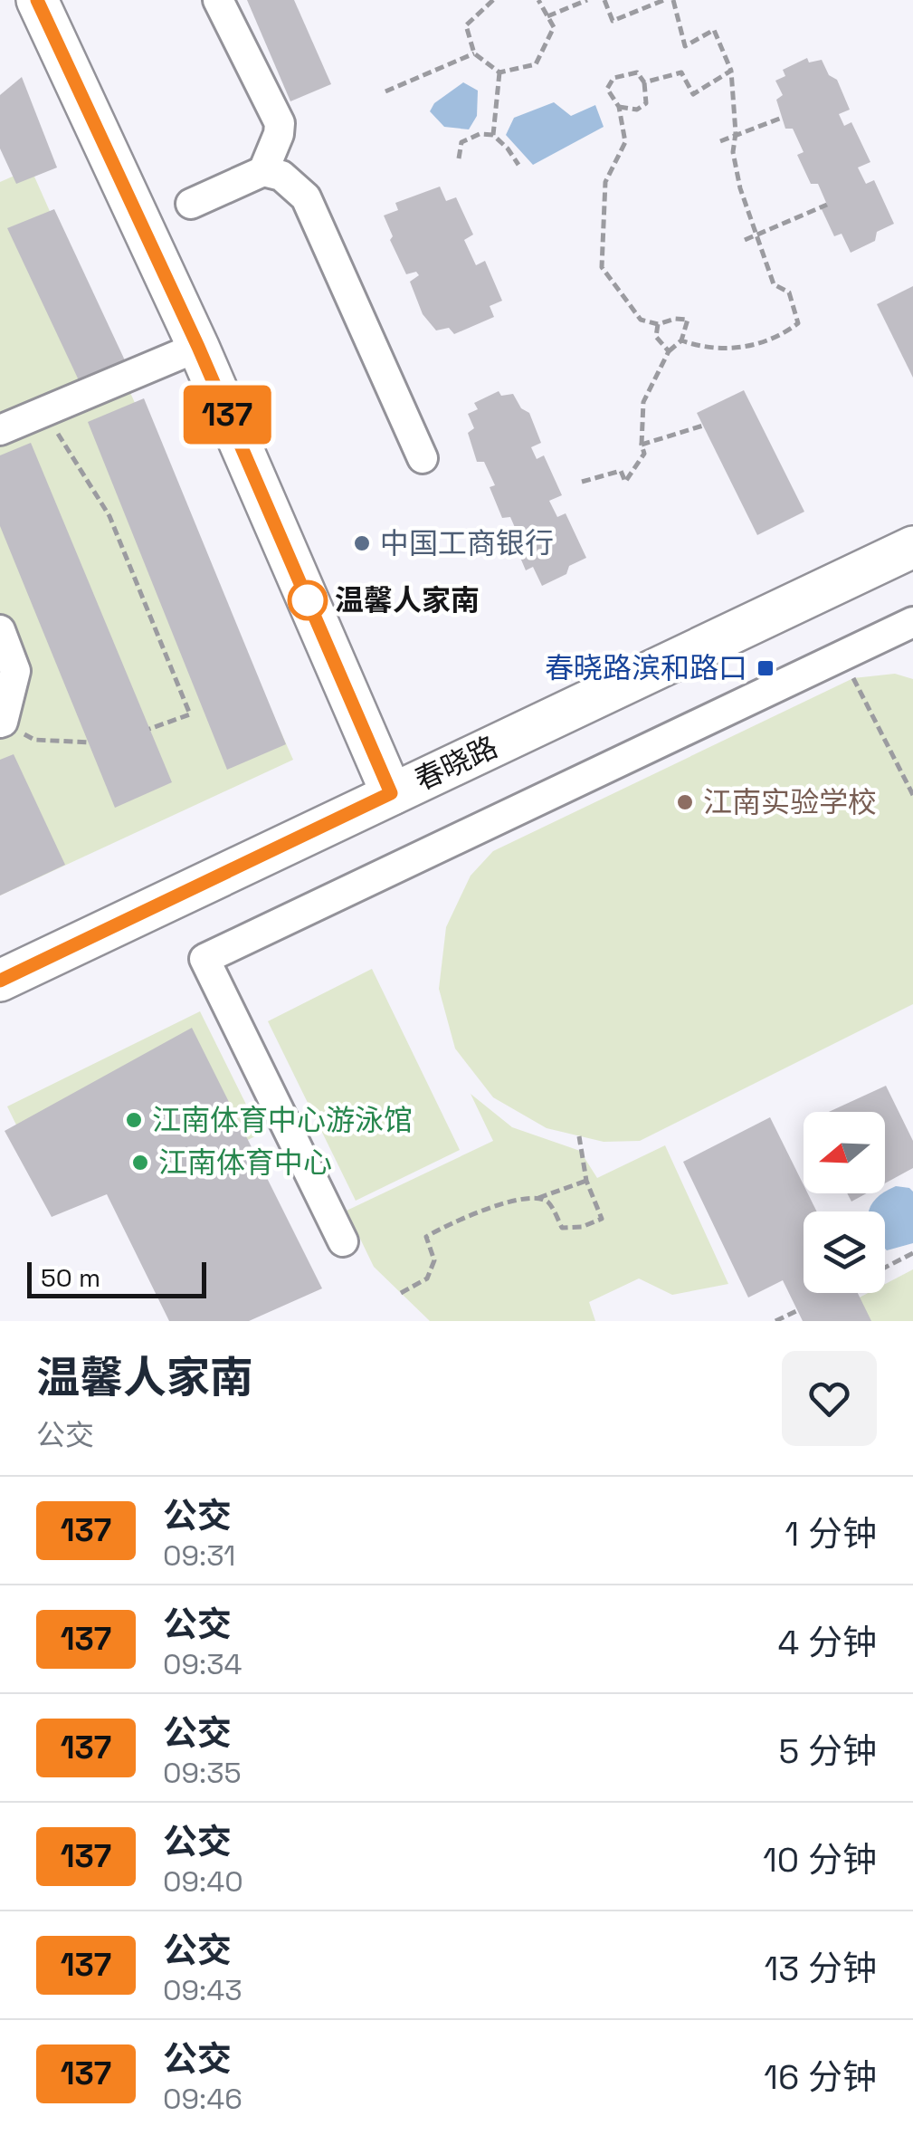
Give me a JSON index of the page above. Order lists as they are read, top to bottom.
{
  "streets": {
    "street": ["春晓路"]
  },
  "places": {
    "other": [
      "中国工商银行",
      "温馨人家南",
      "江南实验学校",
      "江南体育中心游泳馆",
      "江南体育中心"
    ],
    "transit": ["春晓路滨和路口"]
  },
  "lines": ["bus line 137"],
  "scale_bar": "50 m",
  "north": "left",
  "page": {
    "on_map": "137",
    "scale": "50 m",
    "heading": ["温馨人家南", "公交"],
    "list": [
      {
        "mark": "137",
        "name": "公交",
        "note": "09:31",
        "value": "1 分钟"
      },
      {
        "mark": "137",
        "name": "公交",
        "note": "09:34",
        "value": "4 分钟"
      },
      {
        "mark": "137",
        "name": "公交",
        "note": "09:35",
        "value": "5 分钟"
      },
      {
        "mark": "137",
        "name": "公交",
        "note": "09:40",
        "value": "10 分钟"
      },
      {
        "mark": "137",
        "name": "公交",
        "note": "09:43",
        "value": "13 分钟"
      },
      {
        "mark": "137",
        "name": "公交",
        "note": "09:46",
        "value": "16 分钟"
      }
    ]
  }
}
